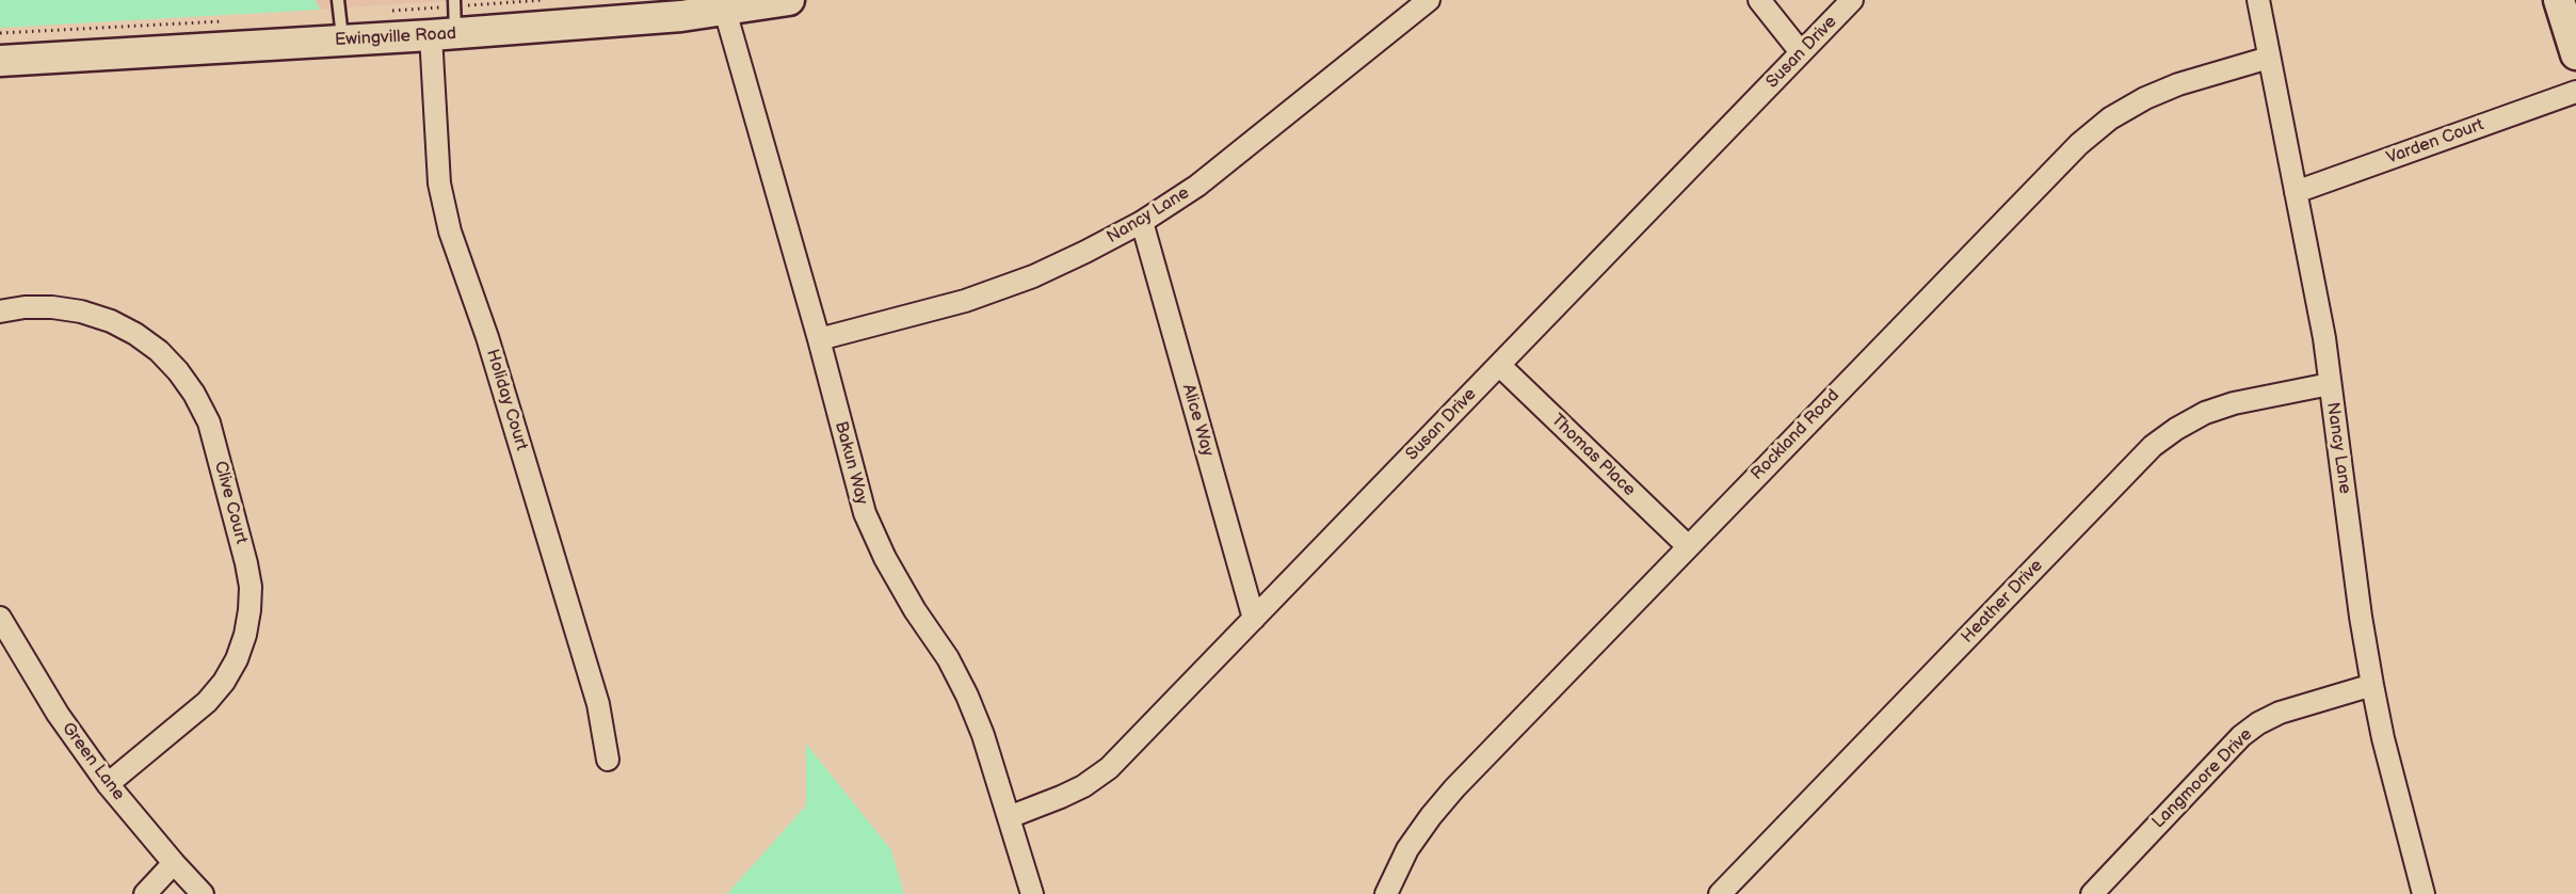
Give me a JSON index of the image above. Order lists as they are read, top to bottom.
{
  "streets": {
    "main road": ["Ewingville Road"],
    "street": [
      "Susan Drive",
      "Varden Court",
      "Nancy Lane",
      "Holiday Court",
      "Alice Way",
      "Rockland Road",
      "Thomas Place",
      "Bakun Way",
      "Clive Court",
      "Heather Drive",
      "Green Lane",
      "Langmoore Drive"
    ]
  },
  "crossings": [
    ["Ewingville Road", "Holiday Court"],
    ["Ewingville Road", "Bakun Way"],
    ["Susan Drive", "Alice Way"],
    ["Susan Drive", "Thomas Place"],
    ["Susan Drive", "Bakun Way"],
    ["Varden Court", "Nancy Lane"],
    ["Nancy Lane", "Alice Way"],
    ["Nancy Lane", "Rockland Road"],
    ["Nancy Lane", "Bakun Way"],
    ["Nancy Lane", "Heather Drive"],
    ["Nancy Lane", "Langmoore Drive"],
    ["Rockland Road", "Thomas Place"],
    ["Clive Court", "Green Lane"]
  ]
}
